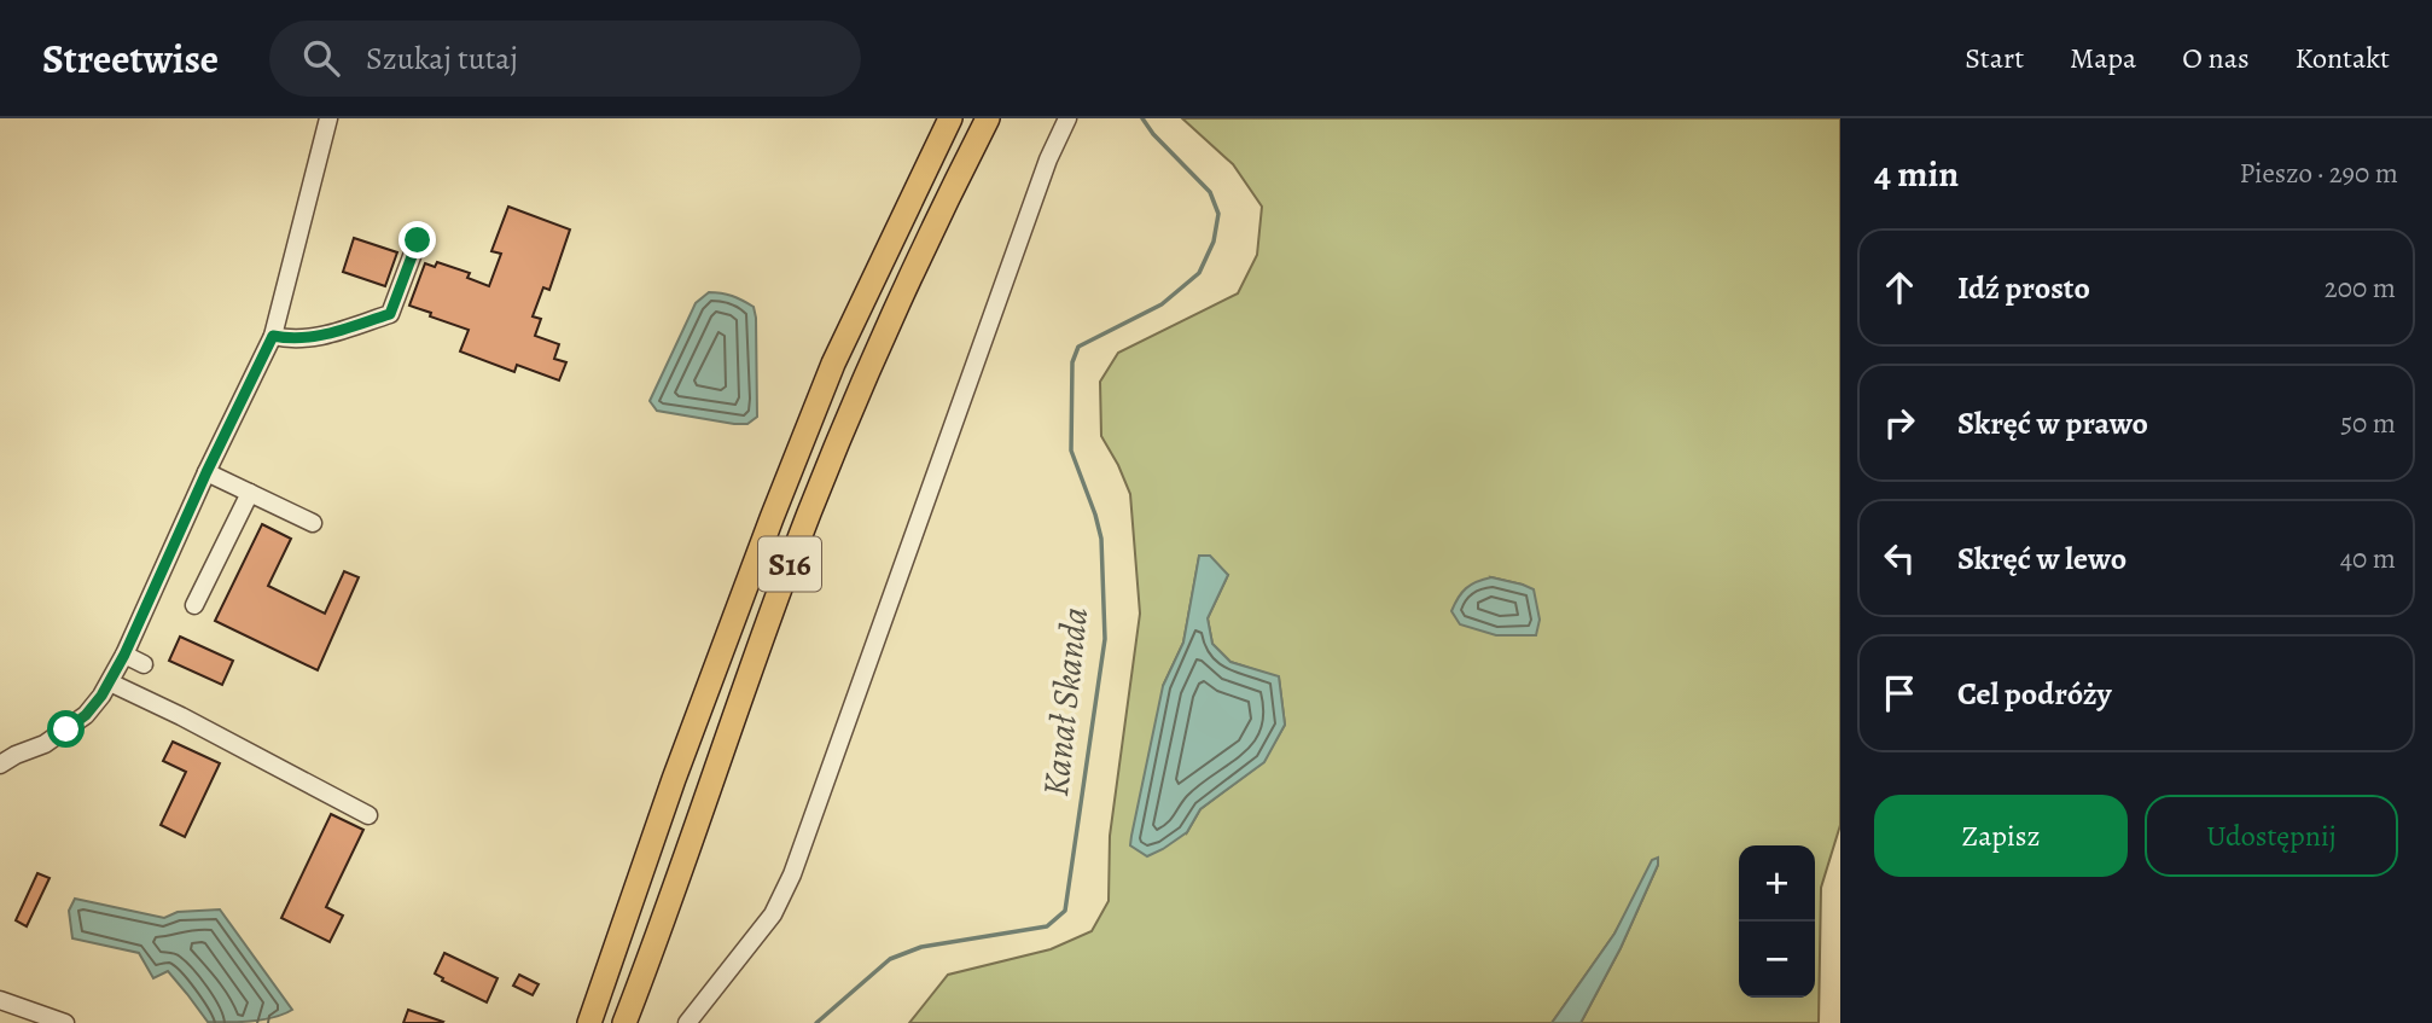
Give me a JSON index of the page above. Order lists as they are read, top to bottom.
{
  "streets": {
    "highway": ["S16"]
  },
  "water": ["Kanał Skanda"],
  "page": {
    "header": "Streetwise",
    "search": "Szukaj tutaj",
    "nav": [
      "Start",
      "Mapa",
      "O nas",
      "Kontakt"
    ],
    "heading": ["4 min", "Pieszo · 290 m"],
    "list": [
      ["Idź prosto", "200 m"],
      ["Skręć w prawo", "50 m"],
      ["Skręć w lewo", "40 m"],
      "Cel podróży"
    ],
    "buttons": ["Zapisz", "Udostępnij"],
    "map_buttons": ["+", "−"]
  }
}
